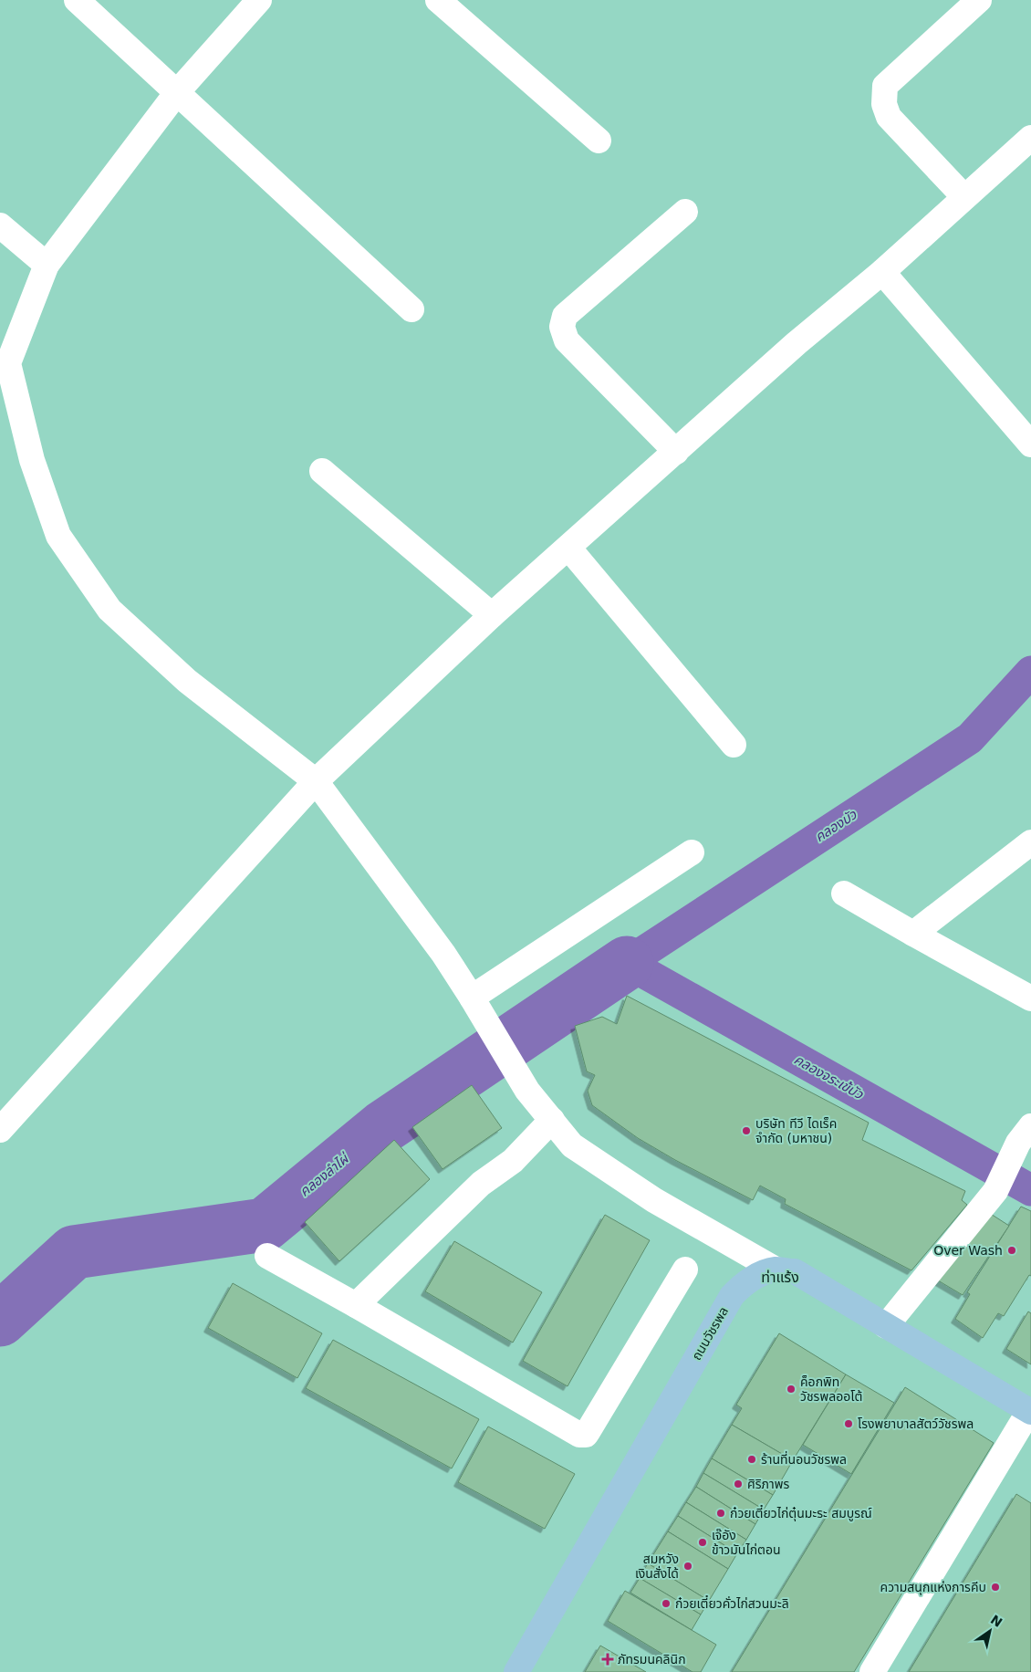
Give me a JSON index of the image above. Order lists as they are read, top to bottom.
{
  "streets": {
    "main road": ["ถนนวัชรพล"]
  },
  "districts": ["ท่าแร้ง"],
  "water": ["คลองบัว", "คลองจระเข้บัว", "คลองลำไผ่"],
  "places": {
    "other": [
      "บริษัท ทีวี ไดเร็ค จำกัด (มหาชน)",
      "Over Wash",
      "ค็อกพิท วัชรพลออโต้",
      "โรงพยาบาลสัตว์วัชรพล",
      "ร้านที่นอนวัชรพล",
      "ศิริภาพร",
      "ก๋วยเตี๋ยวไก่ตุ๋นมะระ สมบูรณ์",
      "เจ๊อัง ข้าวมันไก่ตอน",
      "สมหวัง เงินสั่งได้",
      "ความสนุกแห่งการคีบ",
      "ก๋วยเตี๋ยวคั่วไก่สวนมะลิ"
    ],
    "health": ["ภัทรมนคลินิก"]
  },
  "north": "top right"
}
